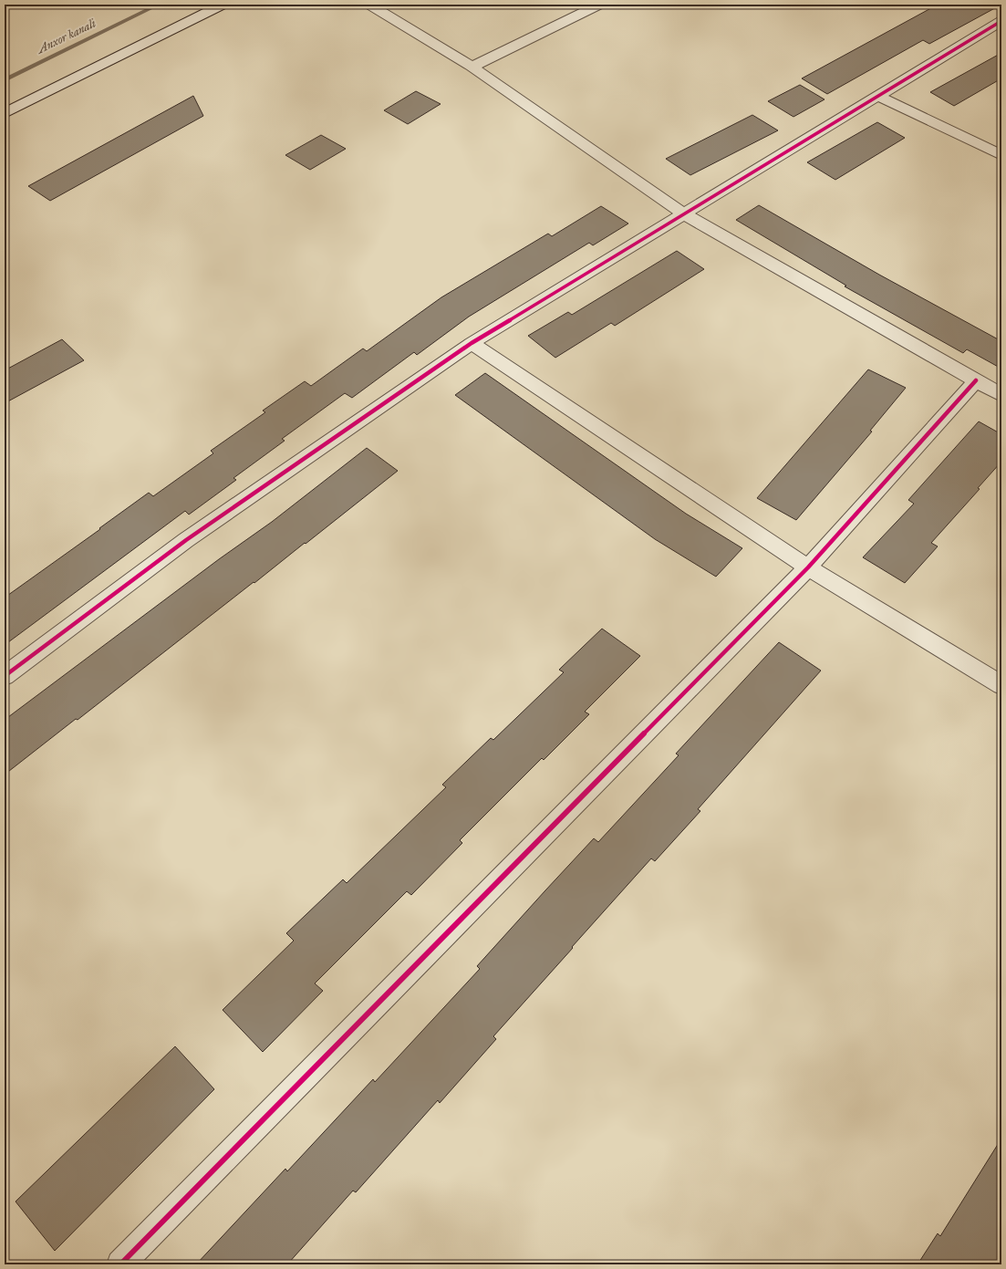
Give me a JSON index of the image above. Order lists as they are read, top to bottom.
{
  "water": ["Anxor kanali"]
}
